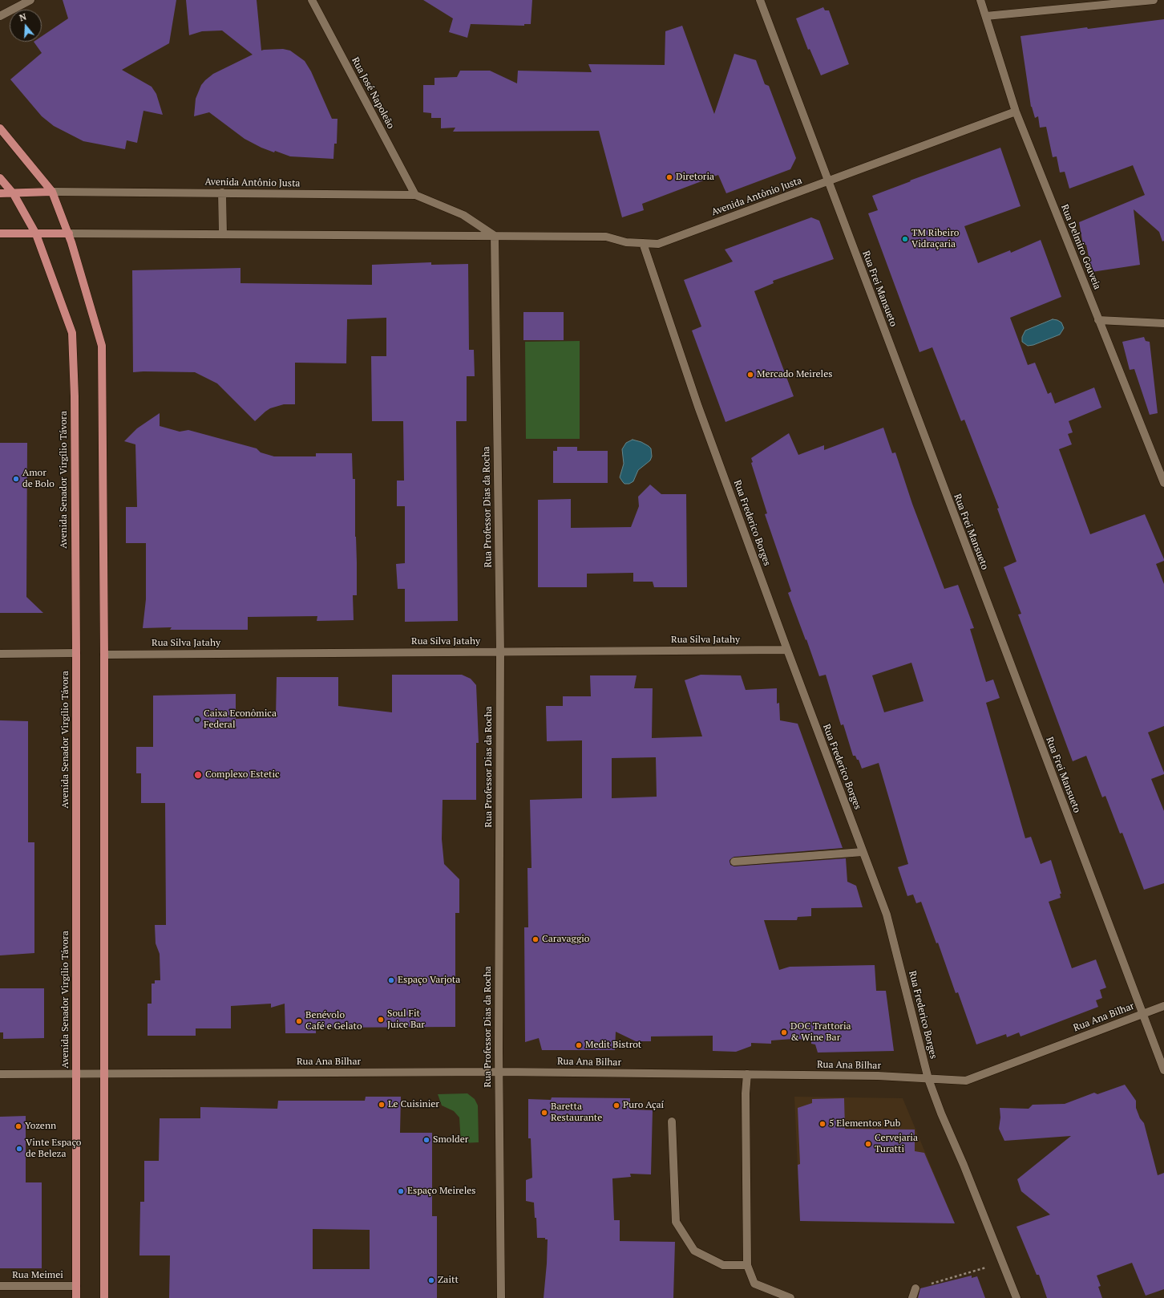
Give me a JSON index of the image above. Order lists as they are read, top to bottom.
{
  "streets": {
    "main road": ["Avenida Antônio Justa", "Avenida Senador Virgílio Távora"],
    "street": [
      "Rua José Napoleão",
      "Rua Delmiro Gouveia",
      "Rua Frei Mansueto",
      "Rua Professor Dias da Rocha",
      "Rua Frederico Borges",
      "Rua Silva Jatahy",
      "Rua Ana Bilhar",
      "Rua Meimei"
    ]
  },
  "crossings": [
    ["Rua José Napoleão", "Avenida Antônio Justa"],
    ["Avenida Antônio Justa", "Rua Delmiro Gouveia"],
    ["Avenida Antônio Justa", "Rua Frei Mansueto"],
    ["Avenida Antônio Justa", "Avenida Senador Virgílio Távora"],
    ["Avenida Antônio Justa", "Rua Professor Dias da Rocha"],
    ["Avenida Antônio Justa", "Rua Frederico Borges"],
    ["Rua Frei Mansueto", "Rua Ana Bilhar"],
    ["Avenida Senador Virgílio Távora", "Rua Ana Bilhar"],
    ["Avenida Senador Virgílio Távora", "Rua Meimei"],
    ["Rua Professor Dias da Rocha", "Rua Silva Jatahy"],
    ["Rua Professor Dias da Rocha", "Rua Ana Bilhar"],
    ["Rua Frederico Borges", "Rua Silva Jatahy"],
    ["Rua Frederico Borges", "Rua Ana Bilhar"]
  ],
  "places": [
    "Diretoria",
    "TM Ribeiro Vidraçaria",
    "Mercado Meireles",
    "Amor de Bolo",
    "Caixa Econômica Federal",
    "Complexo Estetic",
    "Caravaggio",
    "Espaço Varjota",
    "Soul Fit Juice Bar",
    "Benévolo Café e Gelato",
    "DOC Trattoria & Wine Bar",
    "Medit Bistrot",
    "Le Cuisinier",
    "Puro Açaí",
    "Baretta Restaurante",
    "5 Elementos Pub",
    "Yozenn",
    "Smolder",
    "Cervejaria Turatti",
    "Vinte Espaço de Beleza",
    "Espaço Meireles",
    "Zaitt"
  ],
  "north": "top"
}
